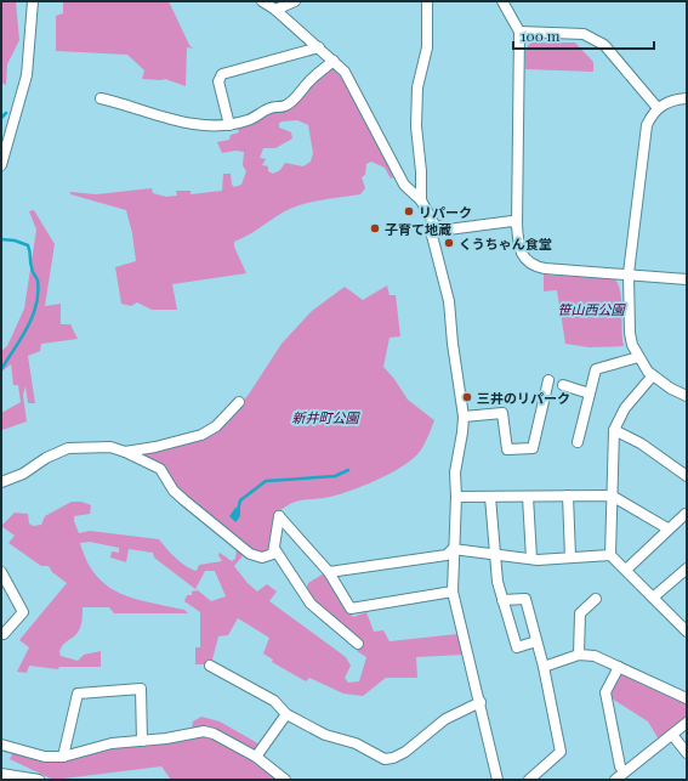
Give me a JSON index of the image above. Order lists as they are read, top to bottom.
{
  "parks": ["笹山西公園", "新井町公園"],
  "places": [
    "リパーク",
    "子育て地蔵",
    "くうちゃん食堂",
    "三井のリパーク"
  ],
  "scale_bar": "100 m"
}
